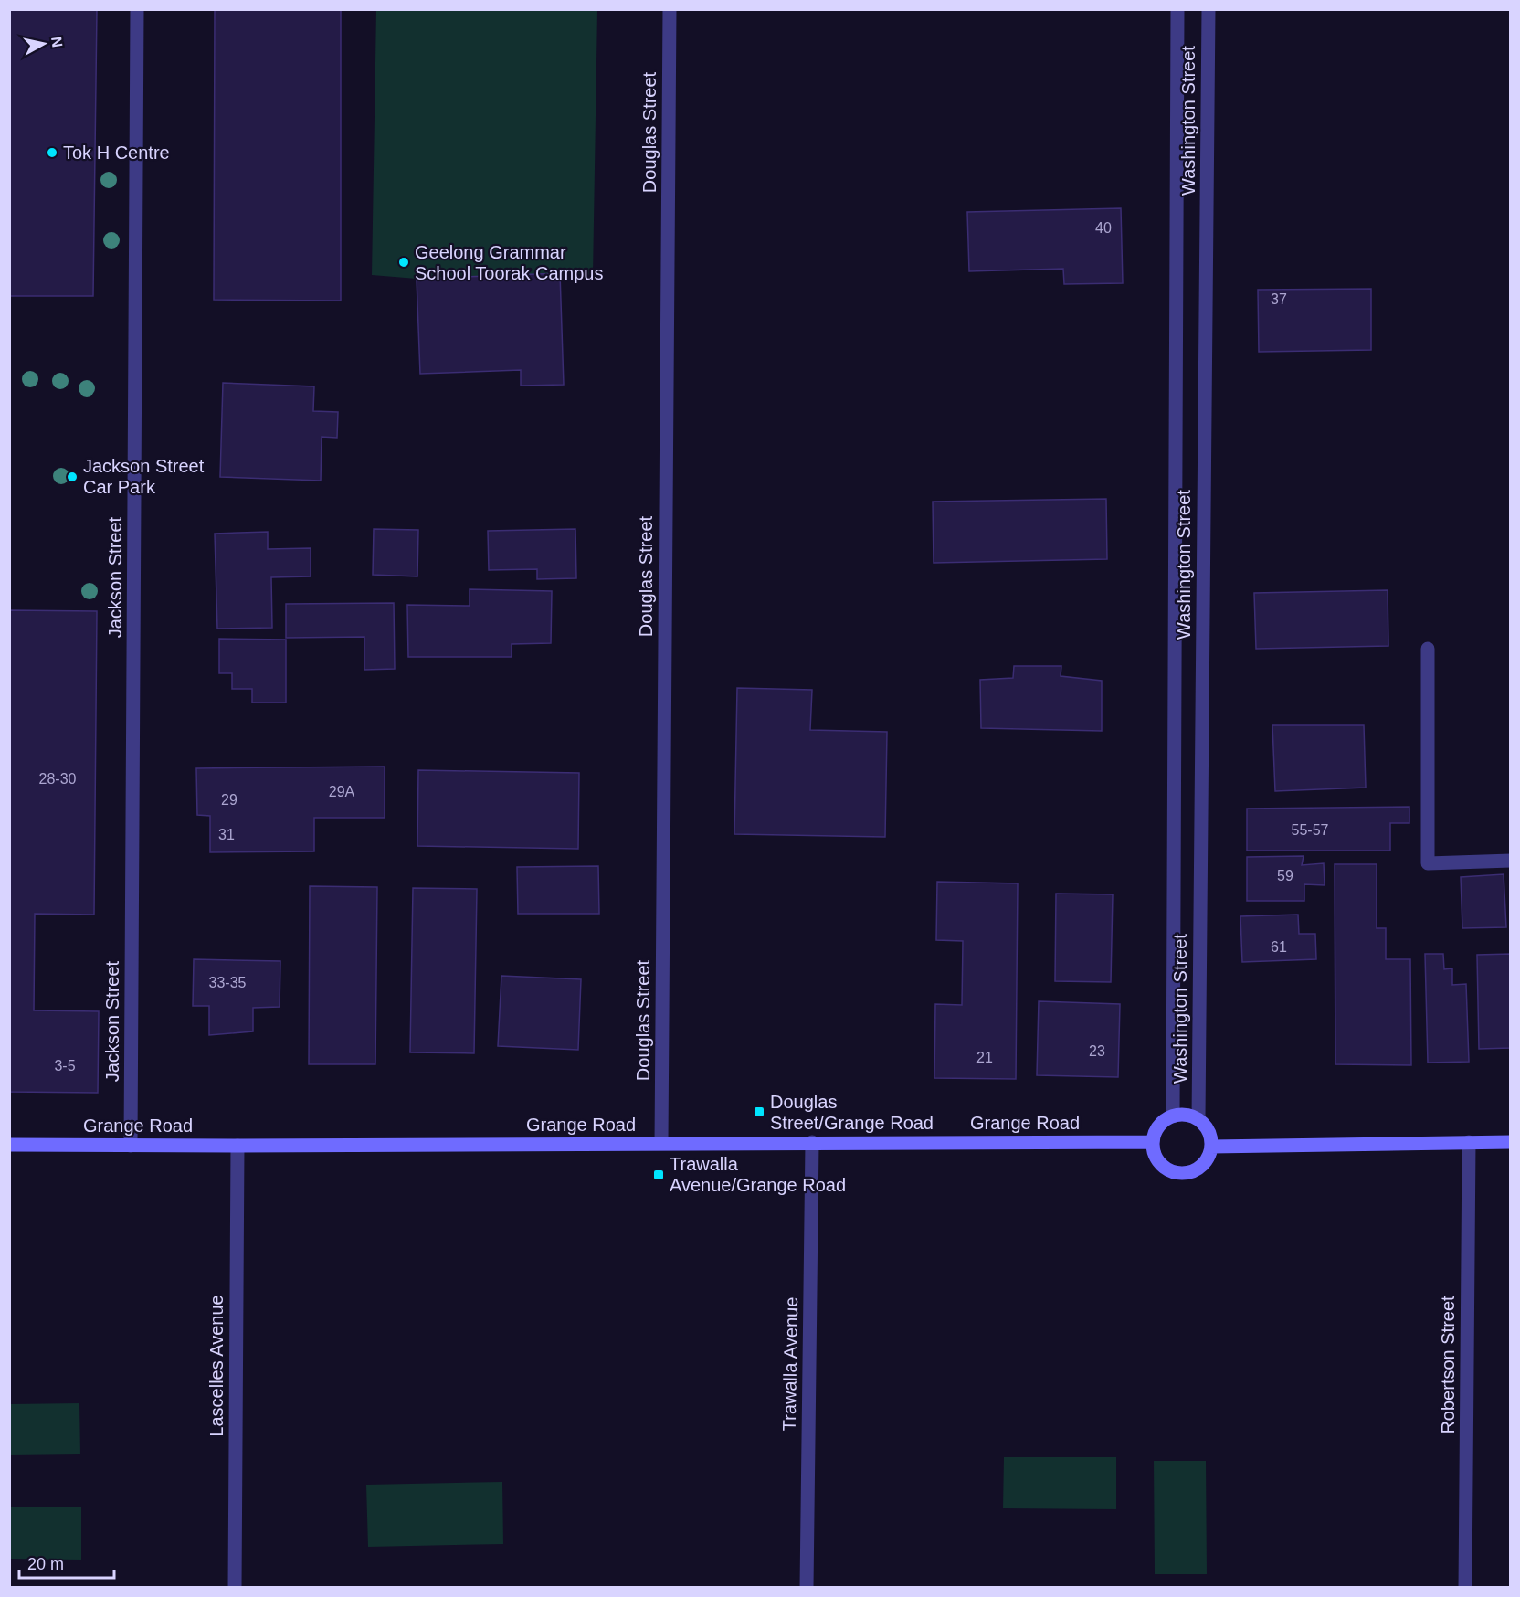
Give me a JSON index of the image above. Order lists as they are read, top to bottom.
{
  "streets": {
    "street": [
      "Washington Street",
      "Douglas Street",
      "Jackson Street",
      "Grange Road",
      "Trawalla Avenue",
      "Robertson Street",
      "Lascelles Avenue"
    ]
  },
  "crossings": [
    ["Washington Street", "Grange Road"],
    ["Douglas Street", "Grange Road"],
    ["Jackson Street", "Grange Road"],
    ["Grange Road", "Trawalla Avenue"],
    ["Grange Road", "Lascelles Avenue"]
  ],
  "places": {
    "other": ["Tok H Centre", "Geelong Grammar School Toorak Campus", "Jackson Street Car Park"],
    "transit": ["Douglas Street/Grange Road", "Trawalla Avenue/Grange Road"]
  },
  "house_numbers": [
    "40",
    "37",
    "28-30",
    "29A",
    "29",
    "55-57",
    "31",
    "59",
    "61",
    "33-35",
    "23",
    "21",
    "3-5"
  ],
  "scale_bar": "20 m",
  "north": "right"
}
